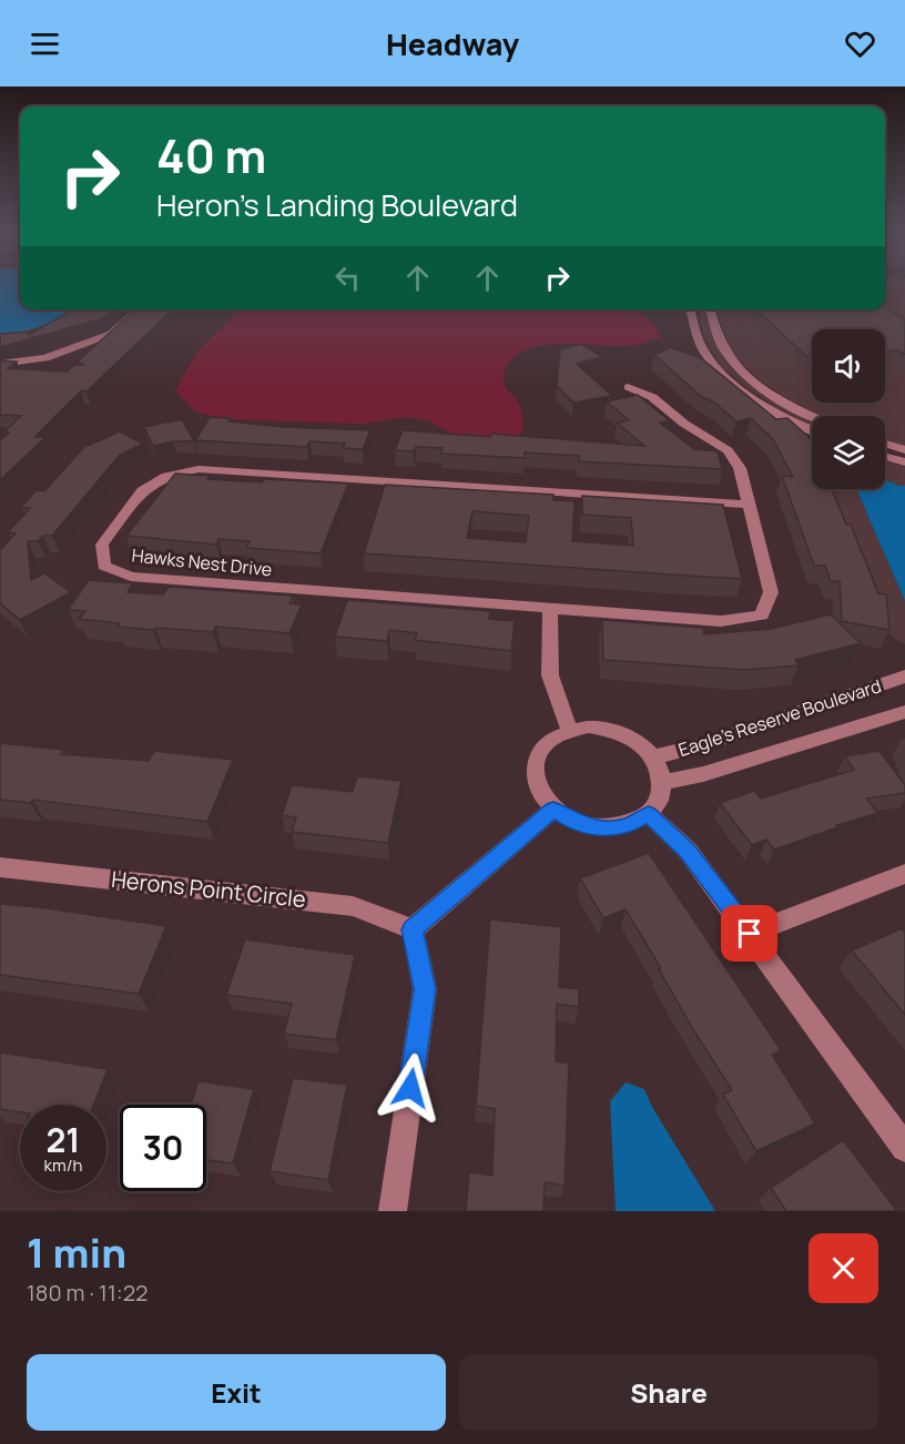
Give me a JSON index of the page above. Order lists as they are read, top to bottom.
{
  "streets": {
    "street": ["Hawks Nest Drive", "Eagle's Reserve Boulevard", "Herons Point Circle"]
  },
  "page": {
    "header": "Headway",
    "turn": ["40 m", "Heron's Landing Boulevard"],
    "speed": "21 km/h",
    "limit": "30",
    "heading": ["1 min", "180 m · 11:22"],
    "buttons": ["Exit", "Share"]
  }
}
